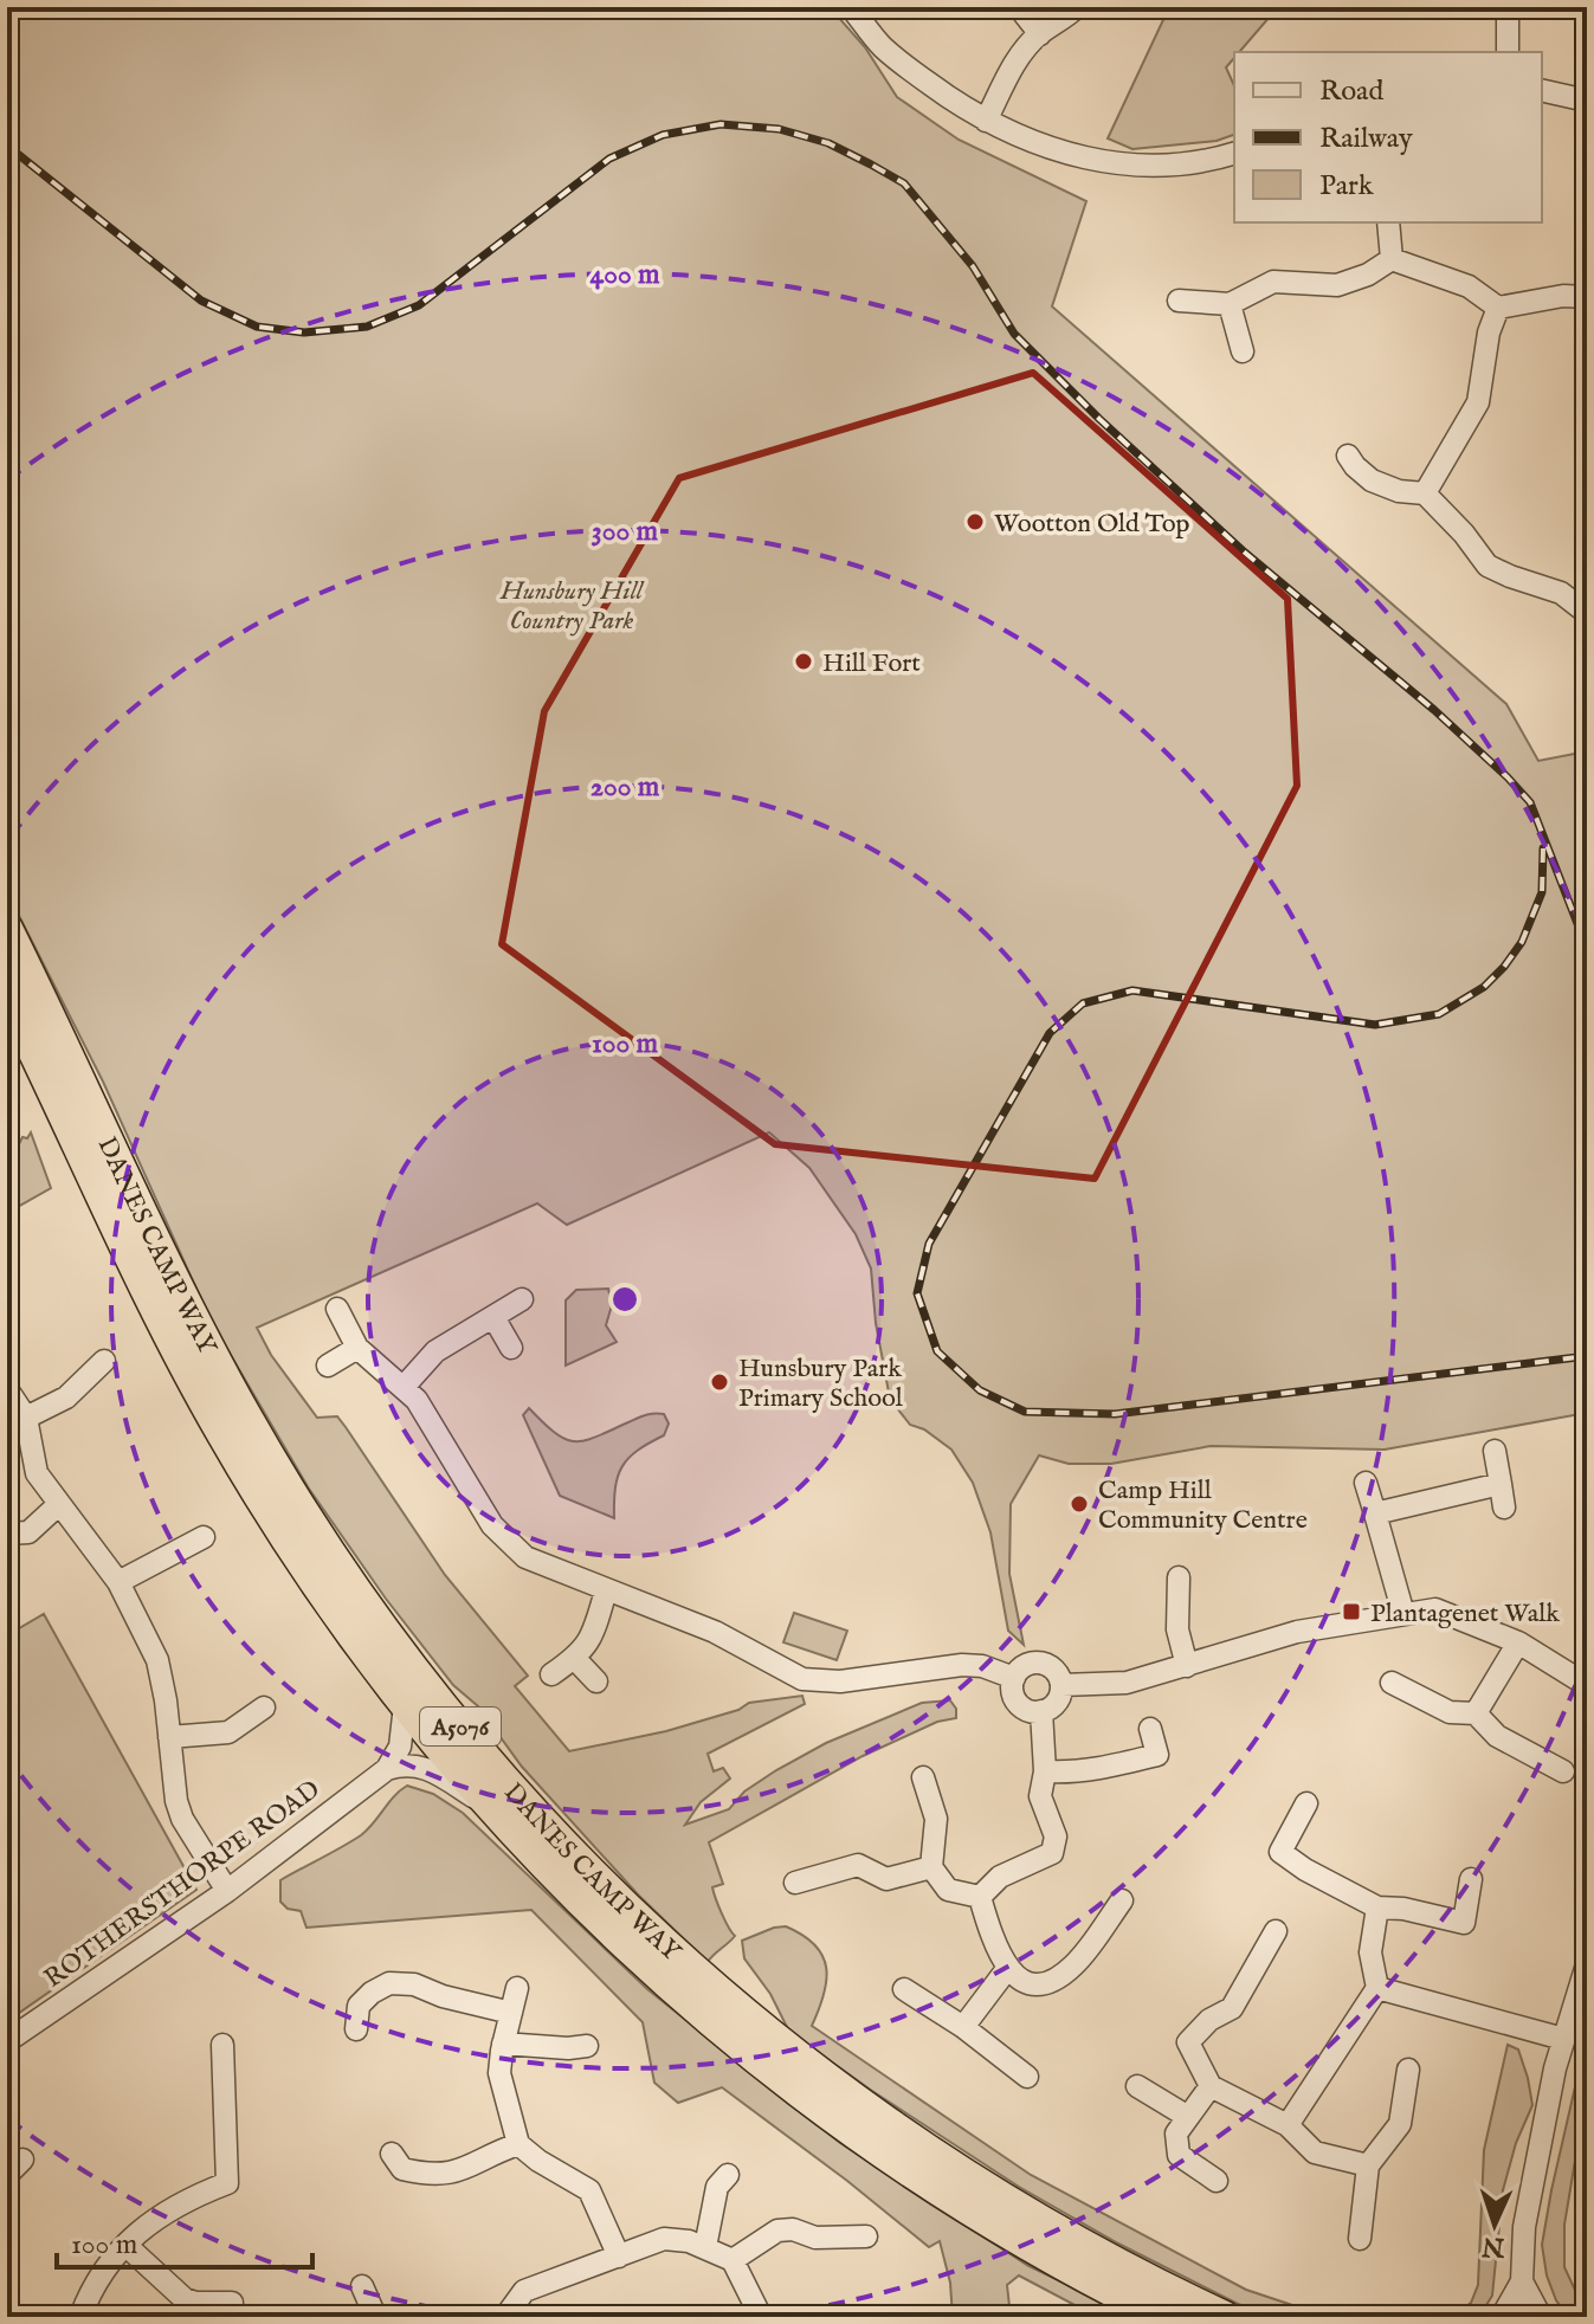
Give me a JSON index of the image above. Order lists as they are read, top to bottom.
{
  "streets": {
    "highway": ["DANES CAMP WAY", "A5076"],
    "street": ["ROTHERSTHORPE ROAD"]
  },
  "parks": ["Hunsbury Hill Country Park"],
  "places": {
    "other": [
      "Wootton Old Top",
      "Hill Fort",
      "Hunsbury Park Primary School",
      "Camp Hill Community Centre"
    ],
    "transit": ["Plantagenet Walk"]
  },
  "legend": ["Road", "Railway", "Park"],
  "scale_bar": "100 m",
  "north": "bottom",
  "rings": [
    "400 m",
    "300 m",
    "200 m",
    "100 m"
  ]
}
